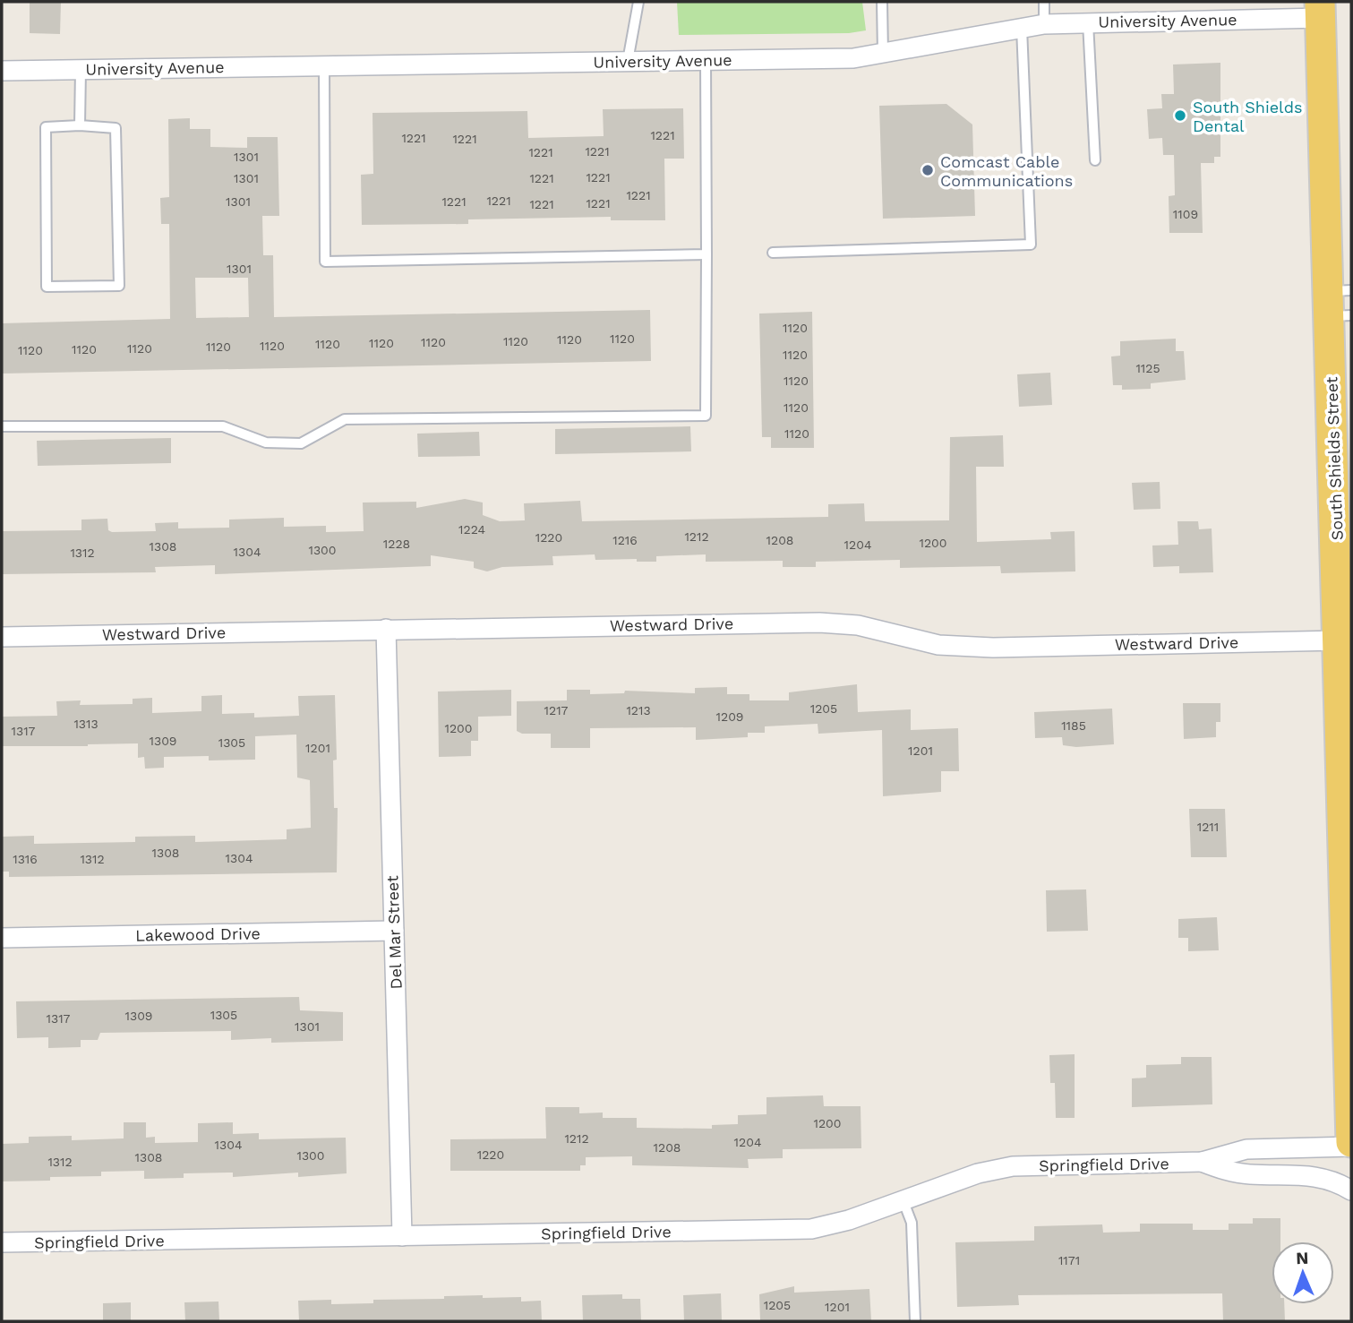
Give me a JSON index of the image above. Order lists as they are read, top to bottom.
{
  "streets": {
    "main road": ["South Shields Street"],
    "street": [
      "University Avenue",
      "Westward Drive",
      "Del Mar Street",
      "Lakewood Drive",
      "Springfield Drive"
    ]
  },
  "crossings": [
    ["University Avenue", "South Shields Street"],
    ["South Shields Street", "Westward Drive"],
    ["Westward Drive", "Del Mar Street"],
    ["Del Mar Street", "Lakewood Drive"],
    ["Del Mar Street", "Springfield Drive"]
  ],
  "places": ["South Shields Dental", "Comcast Cable Communications"],
  "house_numbers": [
    "1221",
    "1221",
    "1221",
    "1221",
    "1221",
    "1301",
    "1221",
    "1301",
    "1221",
    "1221",
    "1221",
    "1301",
    "1221",
    "1221",
    "1221",
    "1109",
    "1301",
    "1120",
    "1120",
    "1120",
    "1120",
    "1120",
    "1120",
    "1120",
    "1120",
    "1120",
    "1120",
    "1120",
    "1120",
    "1120",
    "1125",
    "1120",
    "1120",
    "1120",
    "1224",
    "1212",
    "1220",
    "1216",
    "1208",
    "1200",
    "1228",
    "1204",
    "1308",
    "1300",
    "1304",
    "1312",
    "1205",
    "1217",
    "1213",
    "1209",
    "1313",
    "1185",
    "1200",
    "1317",
    "1309",
    "1305",
    "1201",
    "1201",
    "1211",
    "1308",
    "1304",
    "1316",
    "1312",
    "1305",
    "1309",
    "1317",
    "1301",
    "1200",
    "1212",
    "1204",
    "1304",
    "1208",
    "1220",
    "1300",
    "1308",
    "1312",
    "1171",
    "1205",
    "1201"
  ],
  "north": "top"
}
